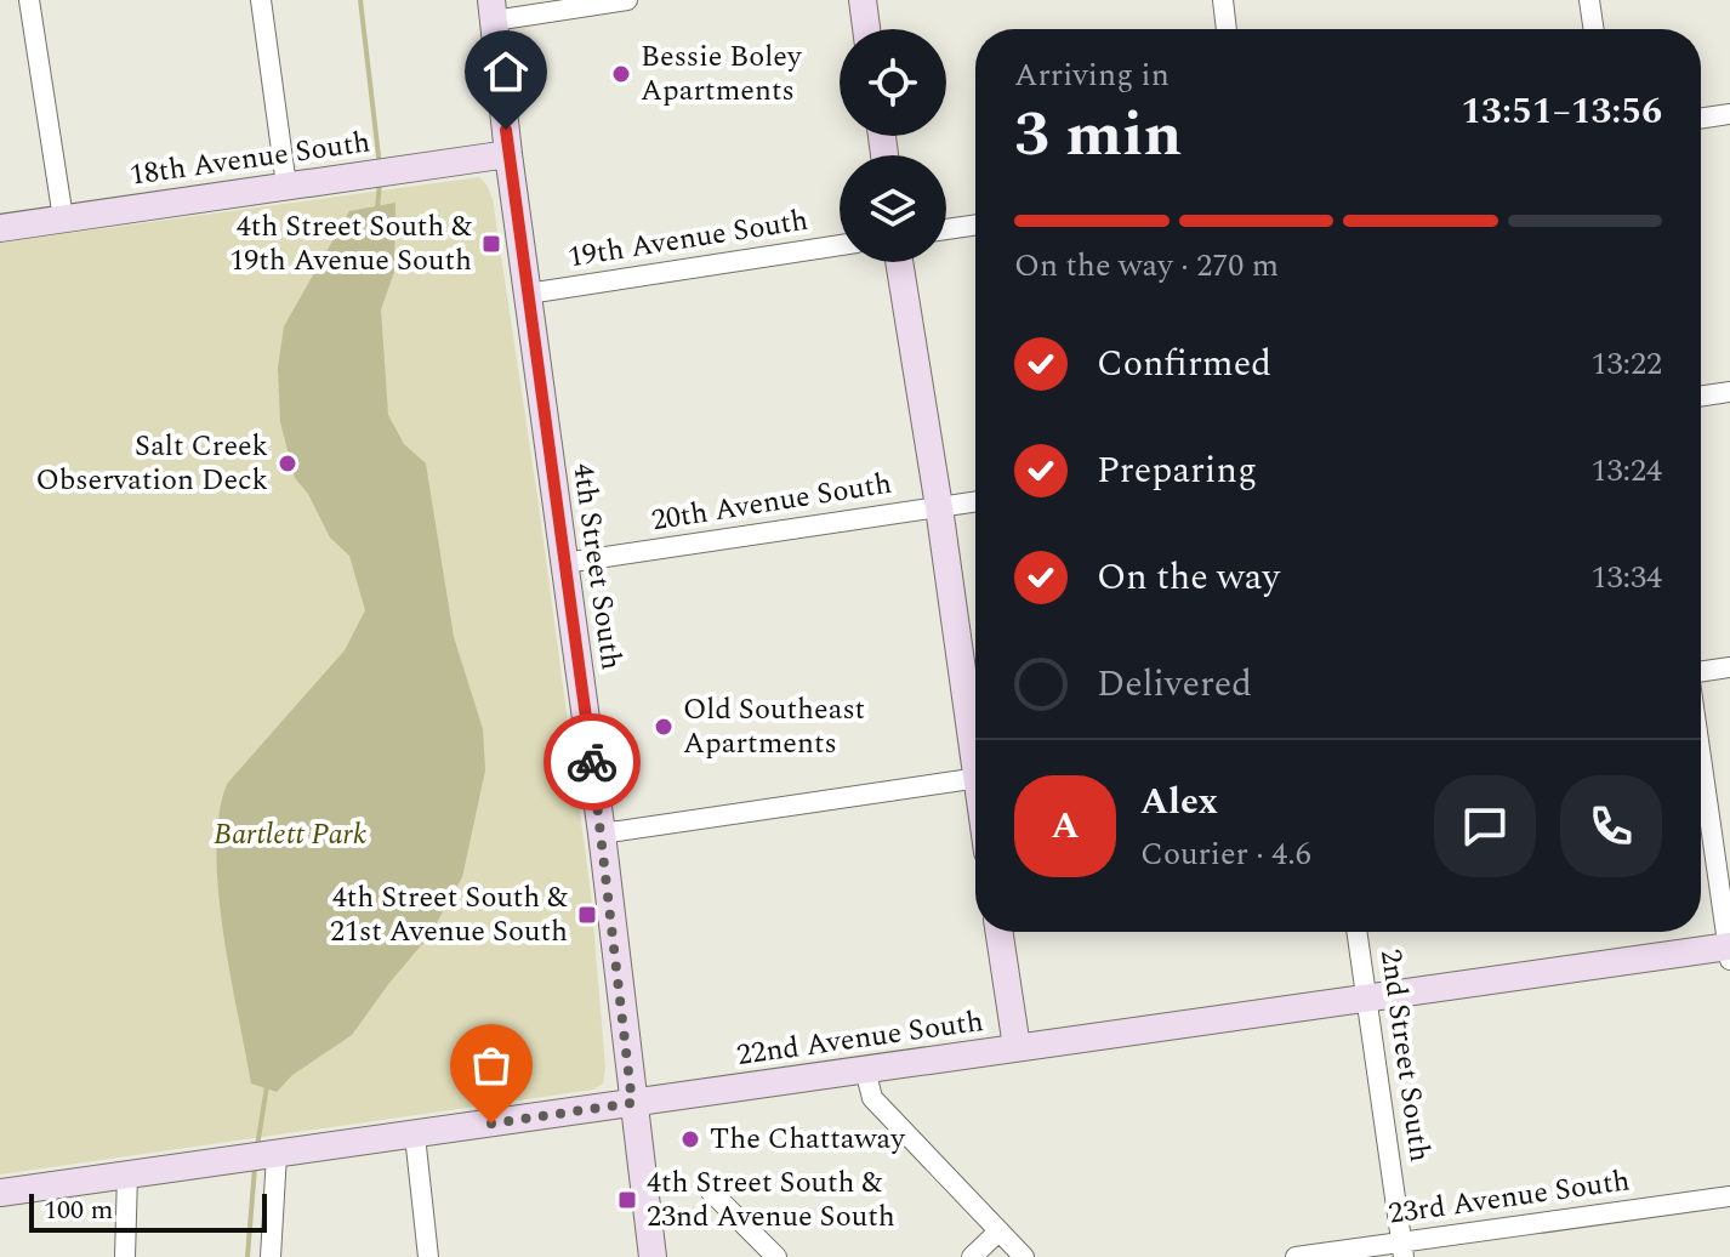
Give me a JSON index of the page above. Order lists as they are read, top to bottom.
{
  "streets": {
    "street": [
      "18th Avenue South",
      "19th Avenue South",
      "20th Avenue South",
      "4th Street South",
      "22nd Avenue South",
      "2nd Street South",
      "23rd Avenue South"
    ]
  },
  "crossings": [
    ["18th Avenue South", "4th Street South"],
    ["19th Avenue South", "4th Street South"],
    ["20th Avenue South", "4th Street South"],
    ["4th Street South", "22nd Avenue South"],
    ["22nd Avenue South", "2nd Street South"],
    ["2nd Street South", "23rd Avenue South"]
  ],
  "parks": ["Bartlett Park"],
  "places": {
    "other": [
      "Bessie Boley Apartments",
      "Salt Creek Observation Deck",
      "Old Southeast Apartments",
      "The Chattaway"
    ],
    "transit": ["4th Street South & 19th Avenue South", "4th Street South & 21st Avenue South", "4th Street South & 23nd Avenue South"]
  },
  "scale_bar": "100 m",
  "page": {
    "heading": ["3 min", "Arriving in", "13:51–13:56"],
    "panel": ["Alex", "Courier · 4.6"],
    "bar": "On the way · 270 m",
    "list": [
      ["Confirmed", "13:22"],
      ["Preparing", "13:24"],
      ["On the way", "13:34"],
      "Delivered"
    ],
    "round": "A",
    "scale": "100 m"
  }
}
